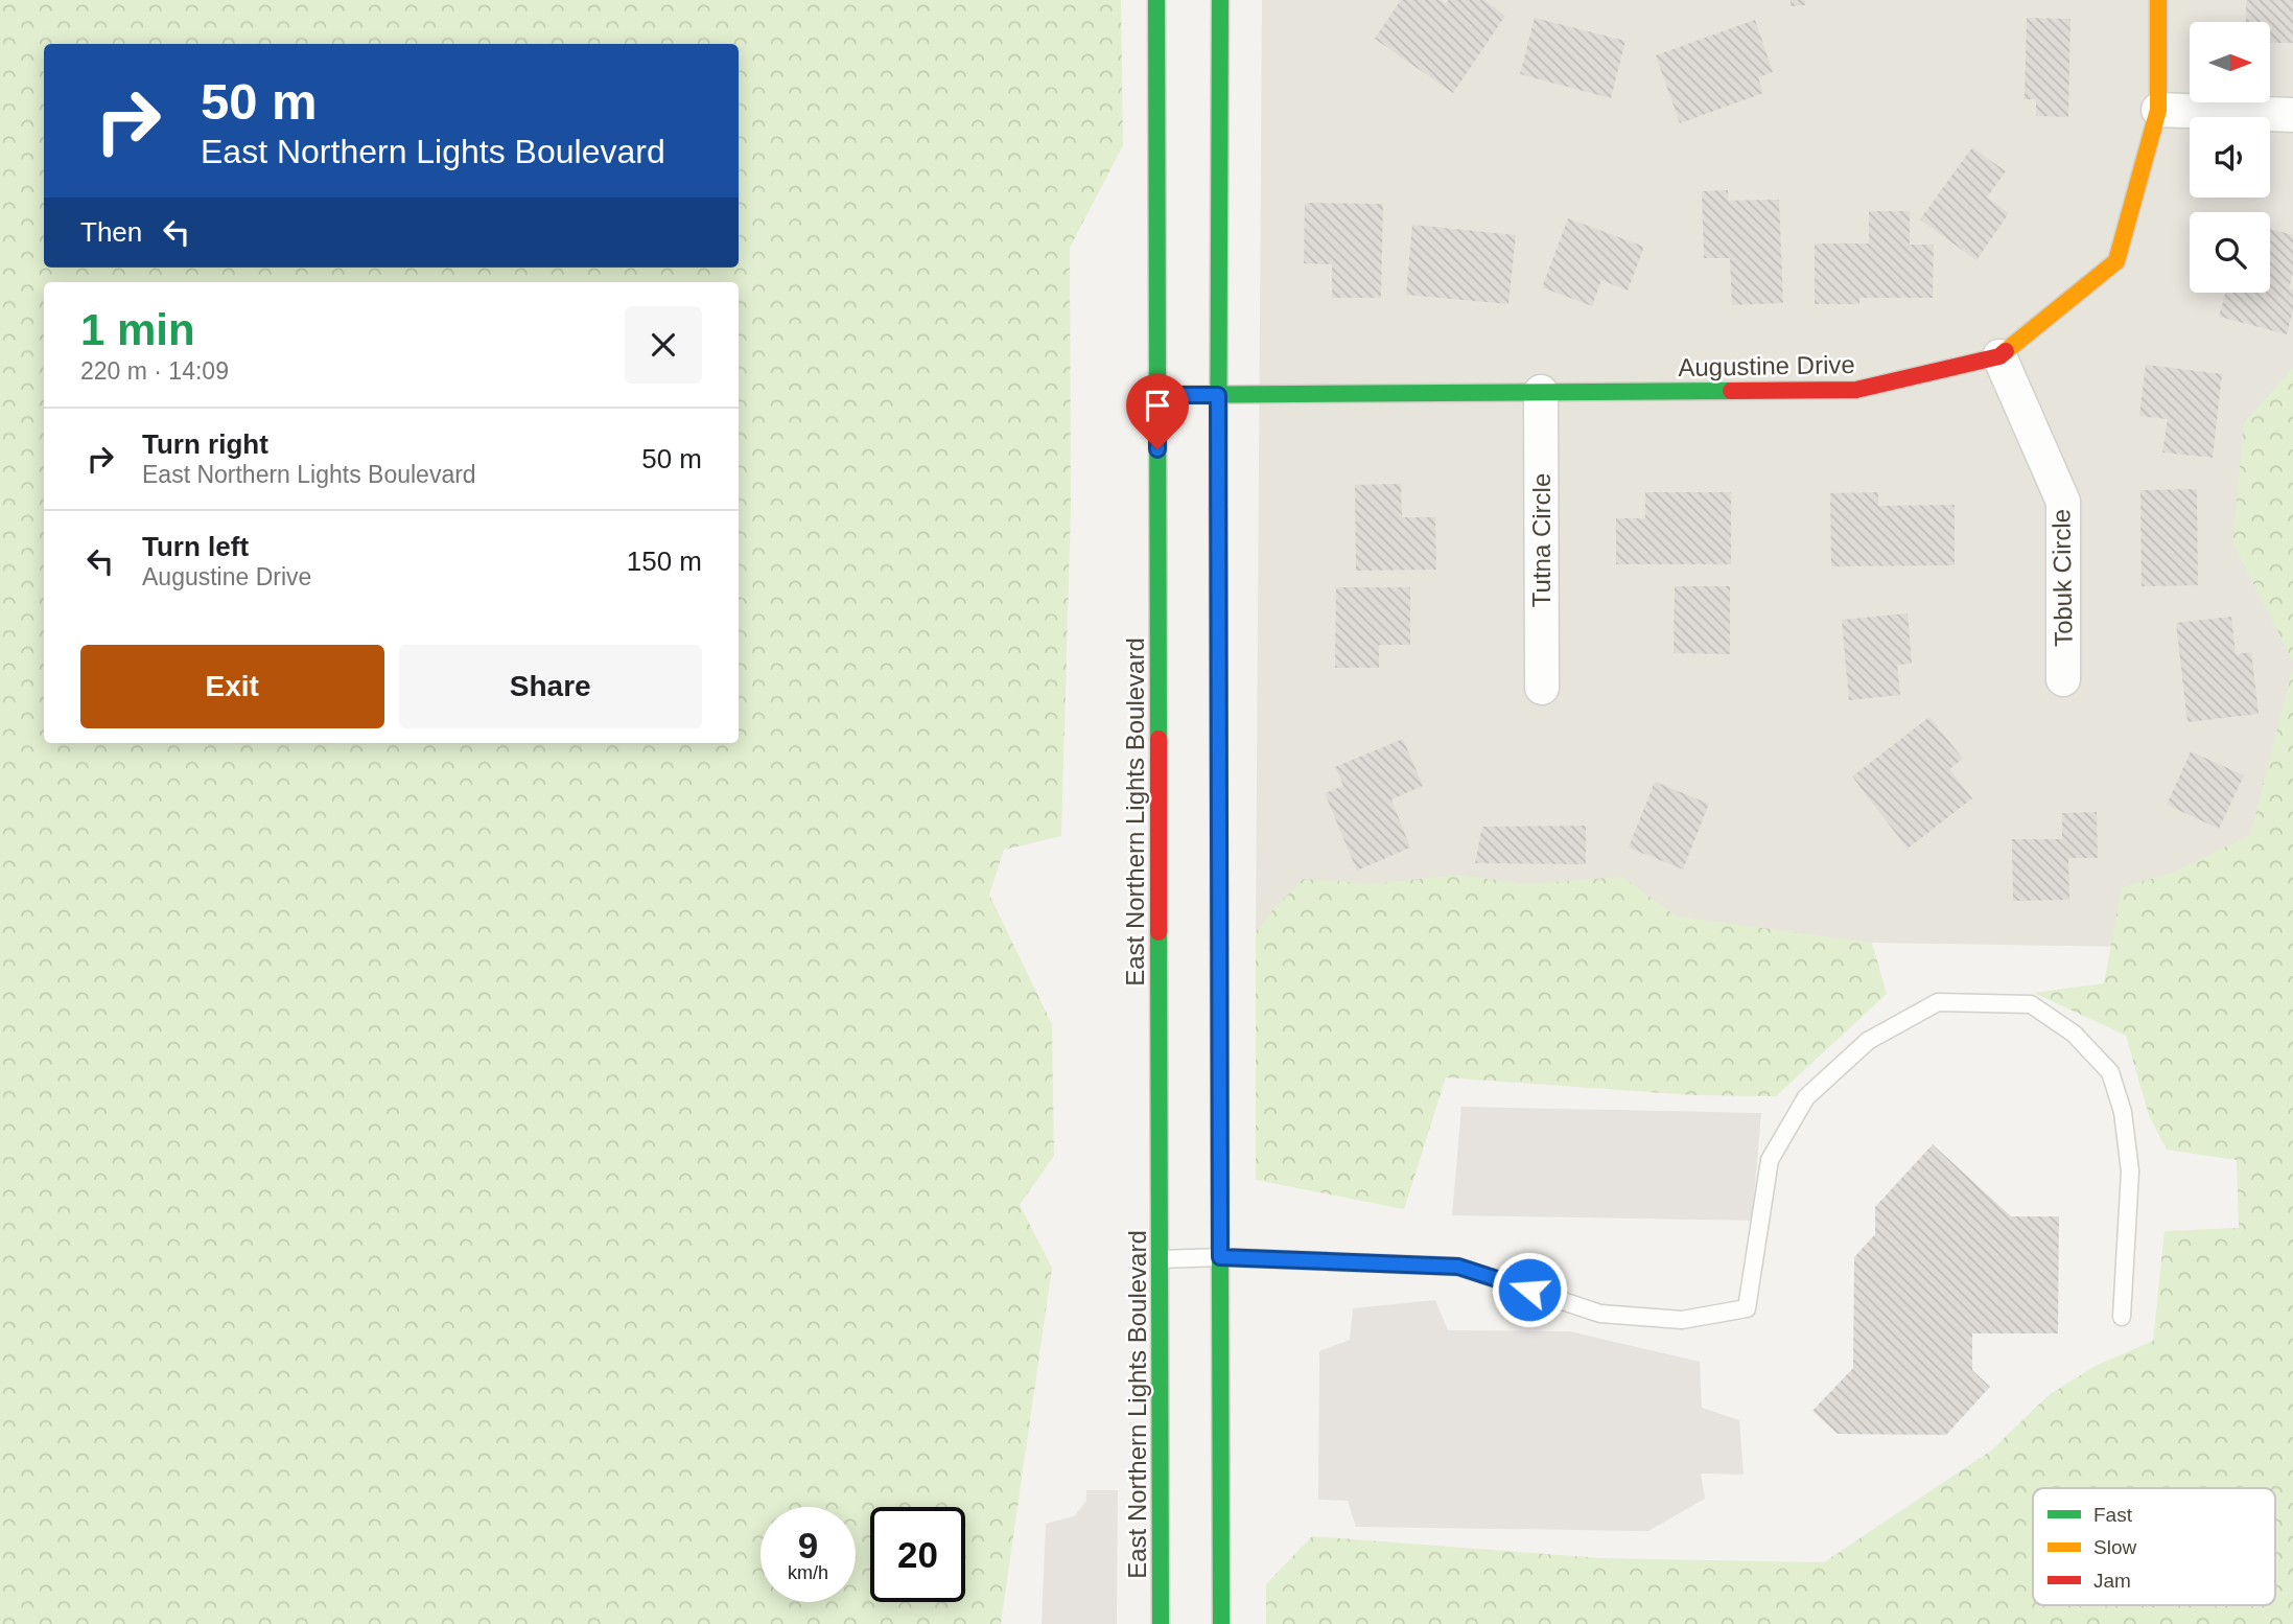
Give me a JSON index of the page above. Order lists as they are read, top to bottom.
{
  "streets": {
    "main road": ["Augustine Drive", "East Northern Lights Boulevard"],
    "street": ["Tutna Circle", "Tobuk Circle"]
  },
  "crossings": [
    ["Augustine Drive", "Tutna Circle"],
    ["Augustine Drive", "Tobuk Circle"],
    ["Augustine Drive", "East Northern Lights Boulevard"]
  ],
  "legend": ["Fast", "Slow", "Jam"],
  "north": "right",
  "page": {
    "turn": ["50 m", "East Northern Lights Boulevard"],
    "then": "Then",
    "heading": ["1 min", "220 m · 14:09"],
    "list": [
      {
        "name": "Turn right",
        "note": "East Northern Lights Boulevard",
        "value": "50 m"
      },
      {
        "name": "Turn left",
        "note": "Augustine Drive",
        "value": "150 m"
      }
    ],
    "buttons": ["Exit", "Share"],
    "speed": "9 km/h",
    "limit": "20"
  }
}
